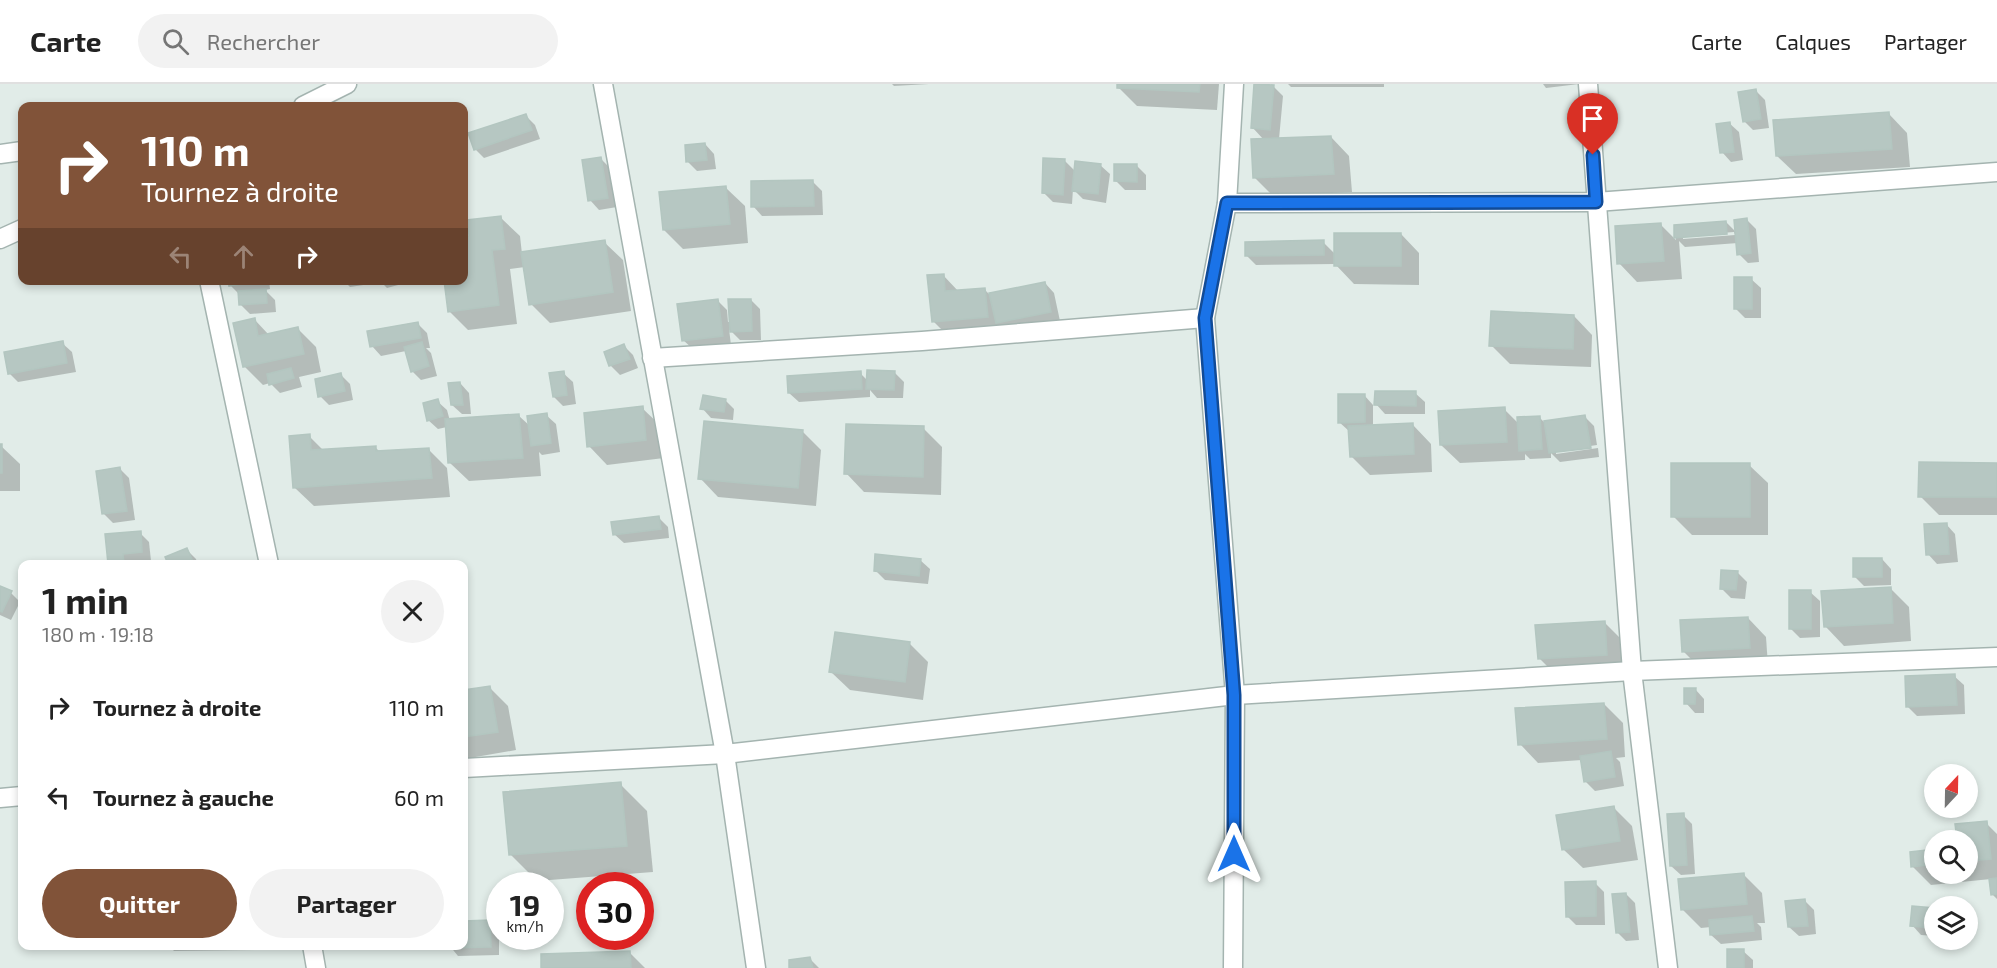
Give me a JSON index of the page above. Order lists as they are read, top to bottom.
{
  "north": "top",
  "page": {
    "header": "Carte",
    "search": "Rechercher",
    "nav": ["Carte", "Calques", "Partager"],
    "turn": ["110 m", "Tournez à droite"],
    "heading": ["1 min", "180 m · 19:18"],
    "list": [
      {
        "name": "Tournez à droite",
        "value": "110 m"
      },
      {
        "name": "Tournez à gauche",
        "value": "60 m"
      }
    ],
    "buttons": ["Quitter", "Partager"],
    "speed": "19 km/h",
    "limit": "30"
  }
}
